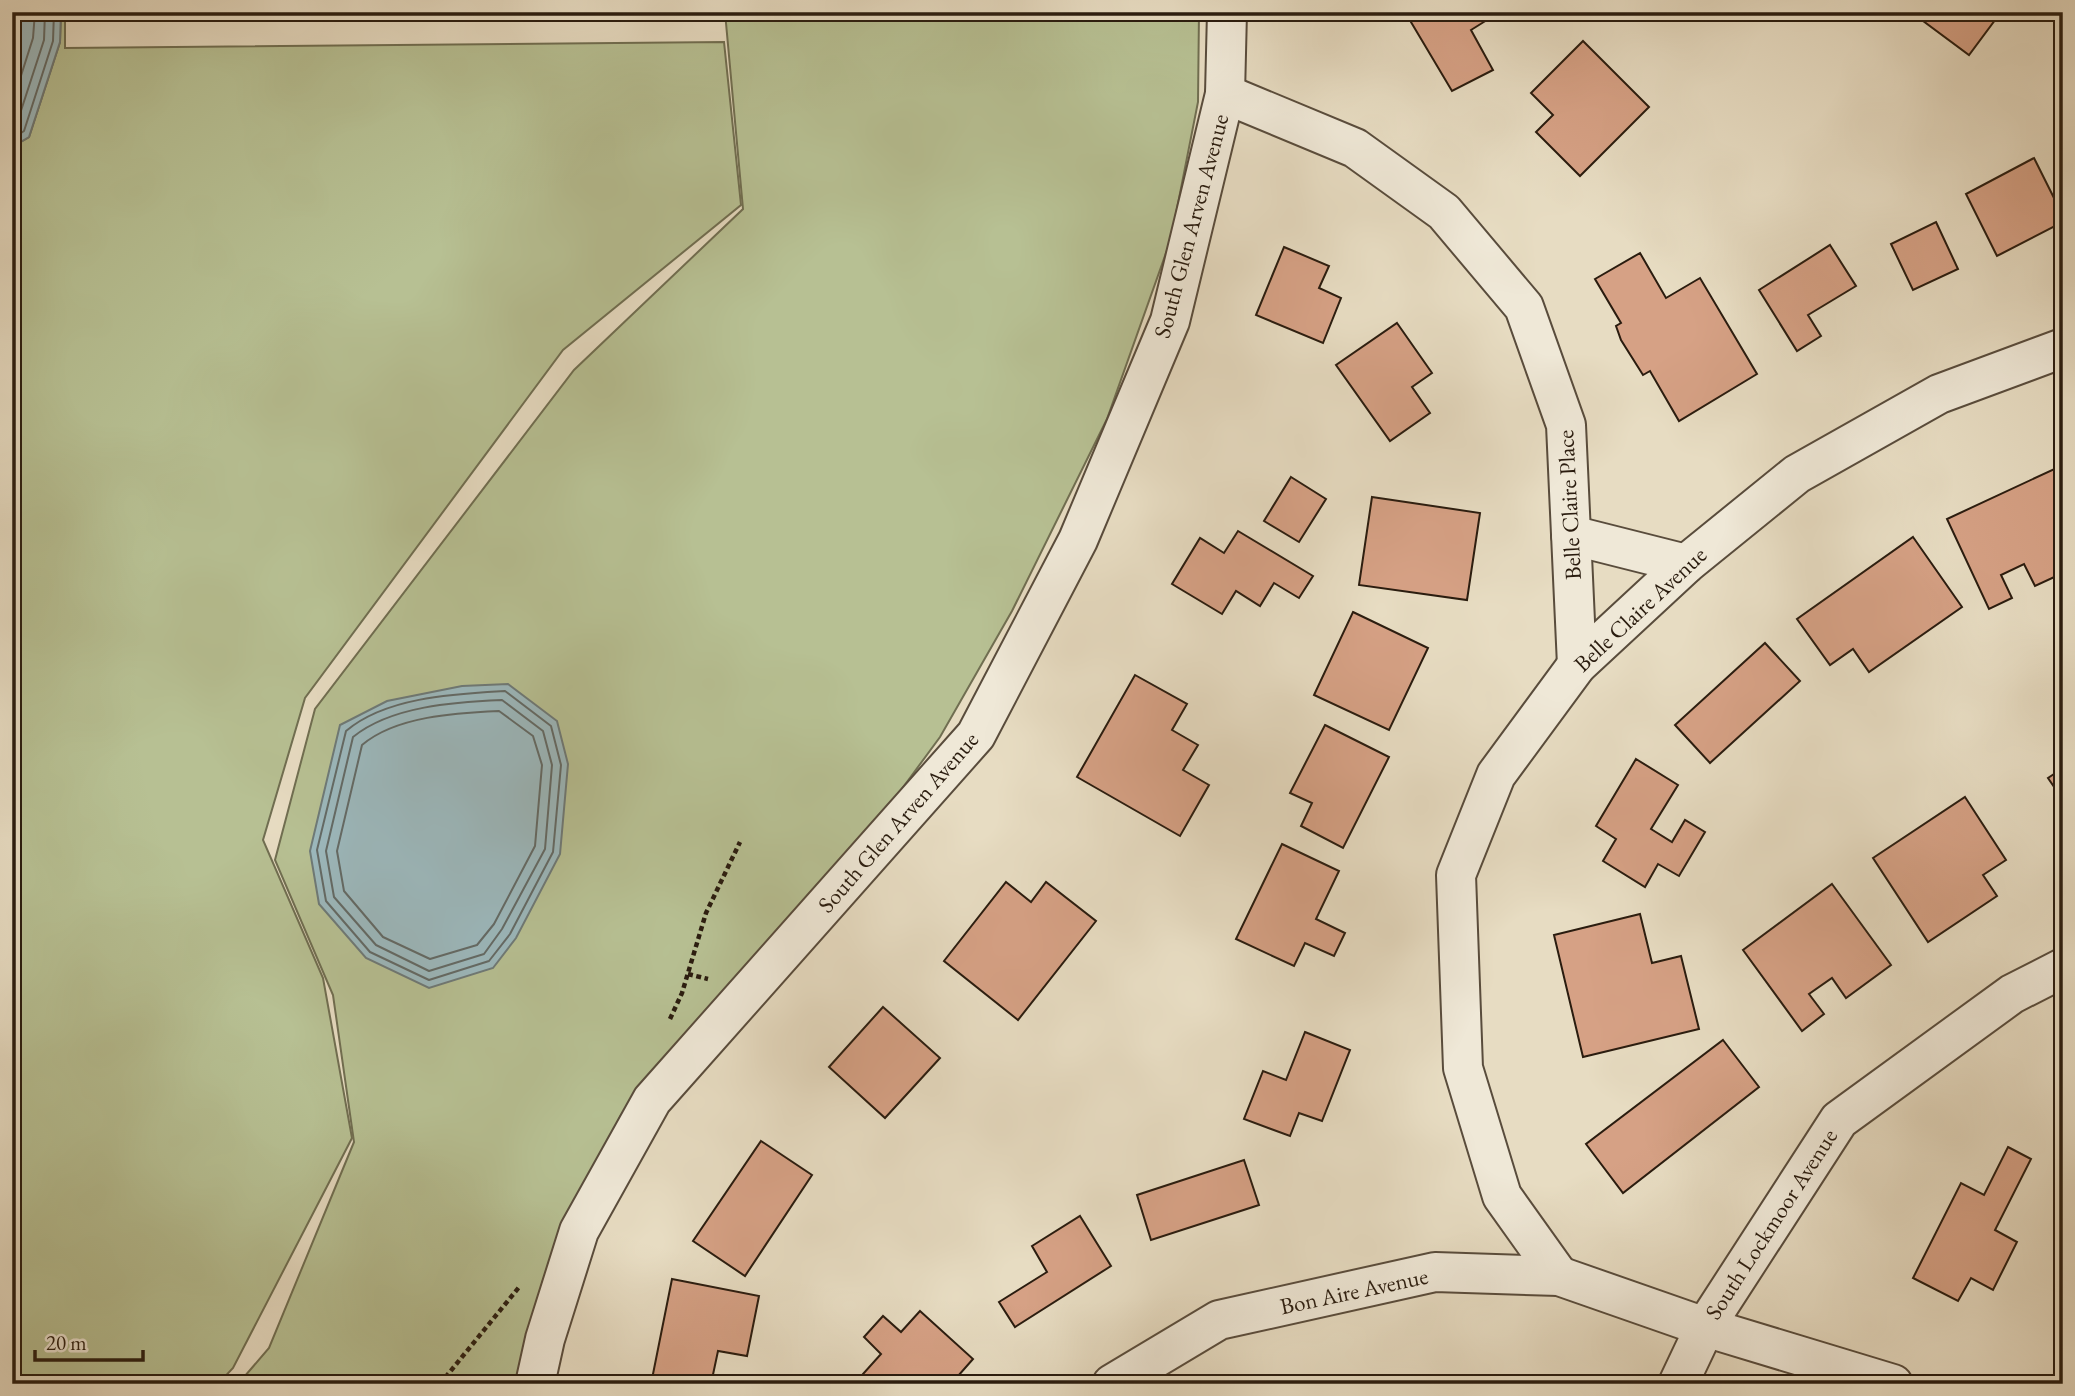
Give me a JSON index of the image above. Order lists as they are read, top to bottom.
{
  "streets": {
    "street": [
      "South Glen Arven Avenue",
      "Belle Claire Place",
      "Belle Claire Avenue",
      "South Lockmoor Avenue",
      "Bon Aire Avenue"
    ]
  },
  "crossings": [
    ["South Glen Arven Avenue", "Belle Claire Place"],
    ["Belle Claire Place", "Belle Claire Avenue"],
    ["Belle Claire Avenue", "Bon Aire Avenue"],
    ["South Lockmoor Avenue", "Bon Aire Avenue"]
  ],
  "scale_bar": "20 m"
}
